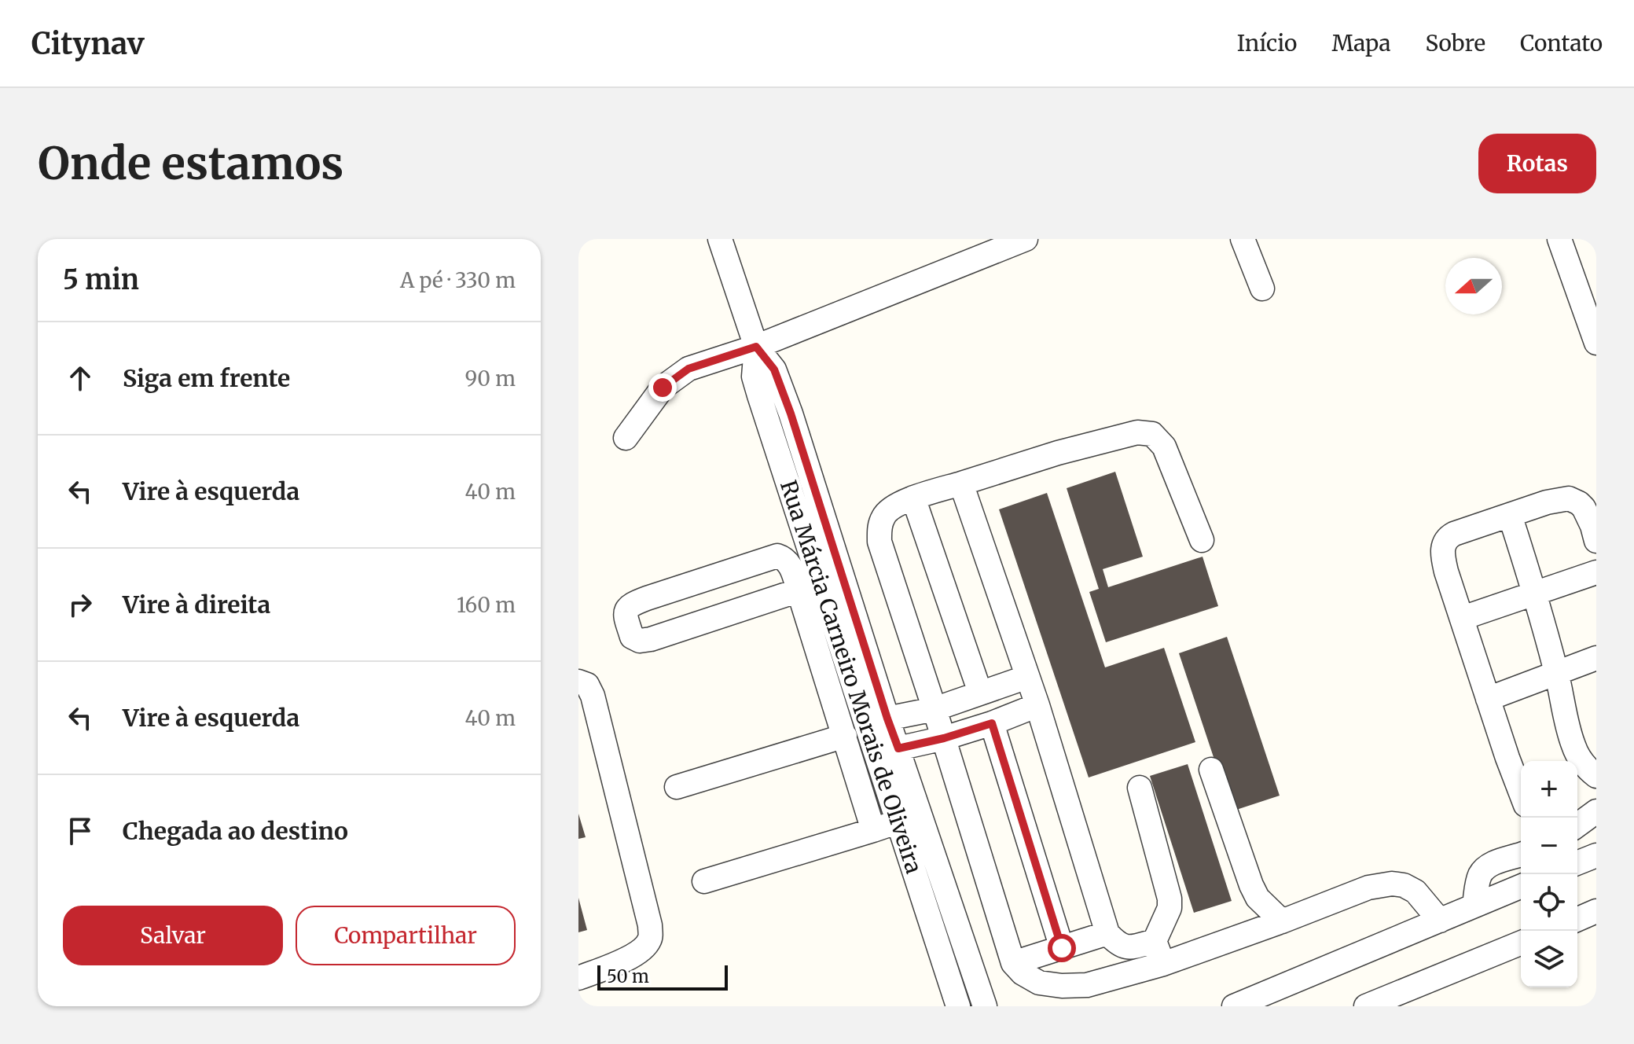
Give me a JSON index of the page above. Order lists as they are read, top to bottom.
{
  "streets": {
    "street": ["Rua Márcia Carneiro Morais de Oliveira"]
  },
  "scale_bar": "50 m",
  "north": "left",
  "page": {
    "header": "Citynav",
    "nav": [
      "Início",
      "Mapa",
      "Sobre",
      "Contato"
    ],
    "buttons": [
      "Rotas",
      ["Salvar", "Compartilhar"]
    ],
    "title": "Onde estamos",
    "heading": ["5 min", "A pé · 330 m"],
    "list": [
      ["Siga em frente", "90 m"],
      ["Vire à esquerda", "40 m"],
      ["Vire à direita", "160 m"],
      ["Vire à esquerda", "40 m"],
      "Chegada ao destino"
    ],
    "map_buttons": ["+", "−"],
    "scale": "50 m"
  }
}
